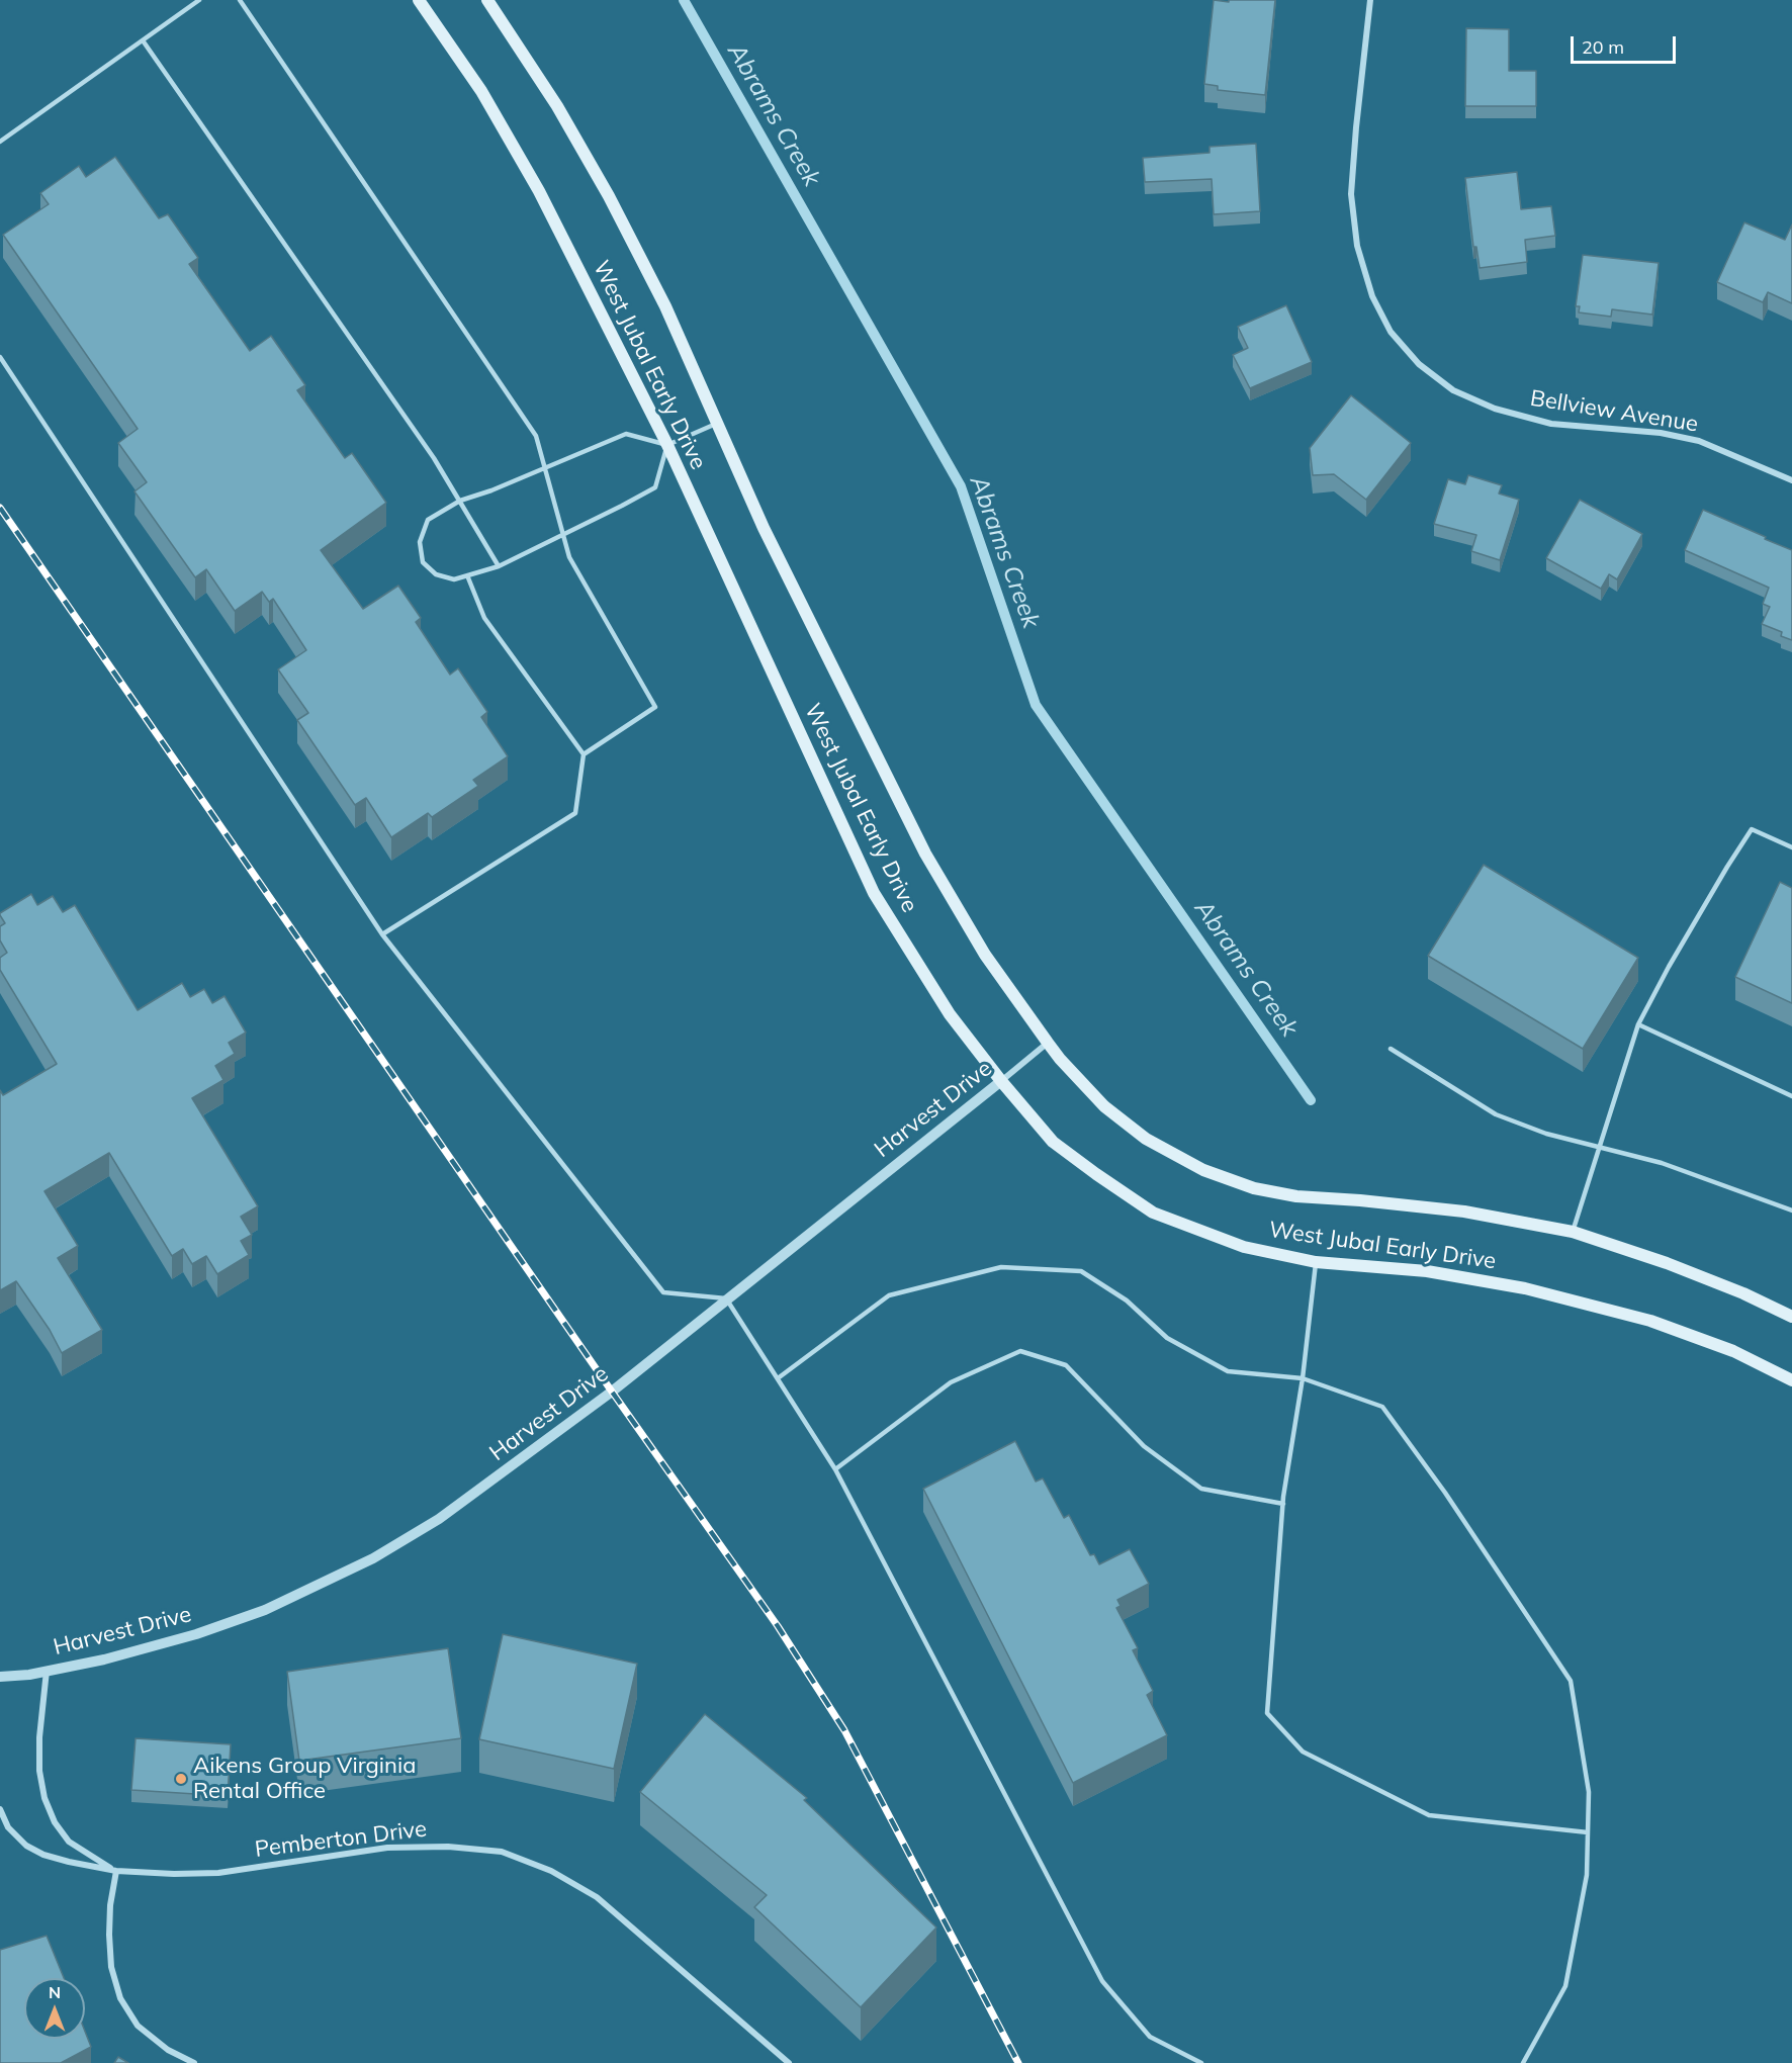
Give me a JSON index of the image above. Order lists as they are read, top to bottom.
{
  "streets": {
    "main road": ["West Jubal Early Drive"],
    "street": ["Bellview Avenue", "Harvest Drive", "Pemberton Drive"]
  },
  "crossings": [
    ["West Jubal Early Drive", "Harvest Drive"],
    ["Harvest Drive", "Pemberton Drive"]
  ],
  "water": ["Abrams Creek"],
  "places": ["Aikens Group Virginia Rental Office"],
  "scale_bar": "20 m",
  "north": "top"
}
